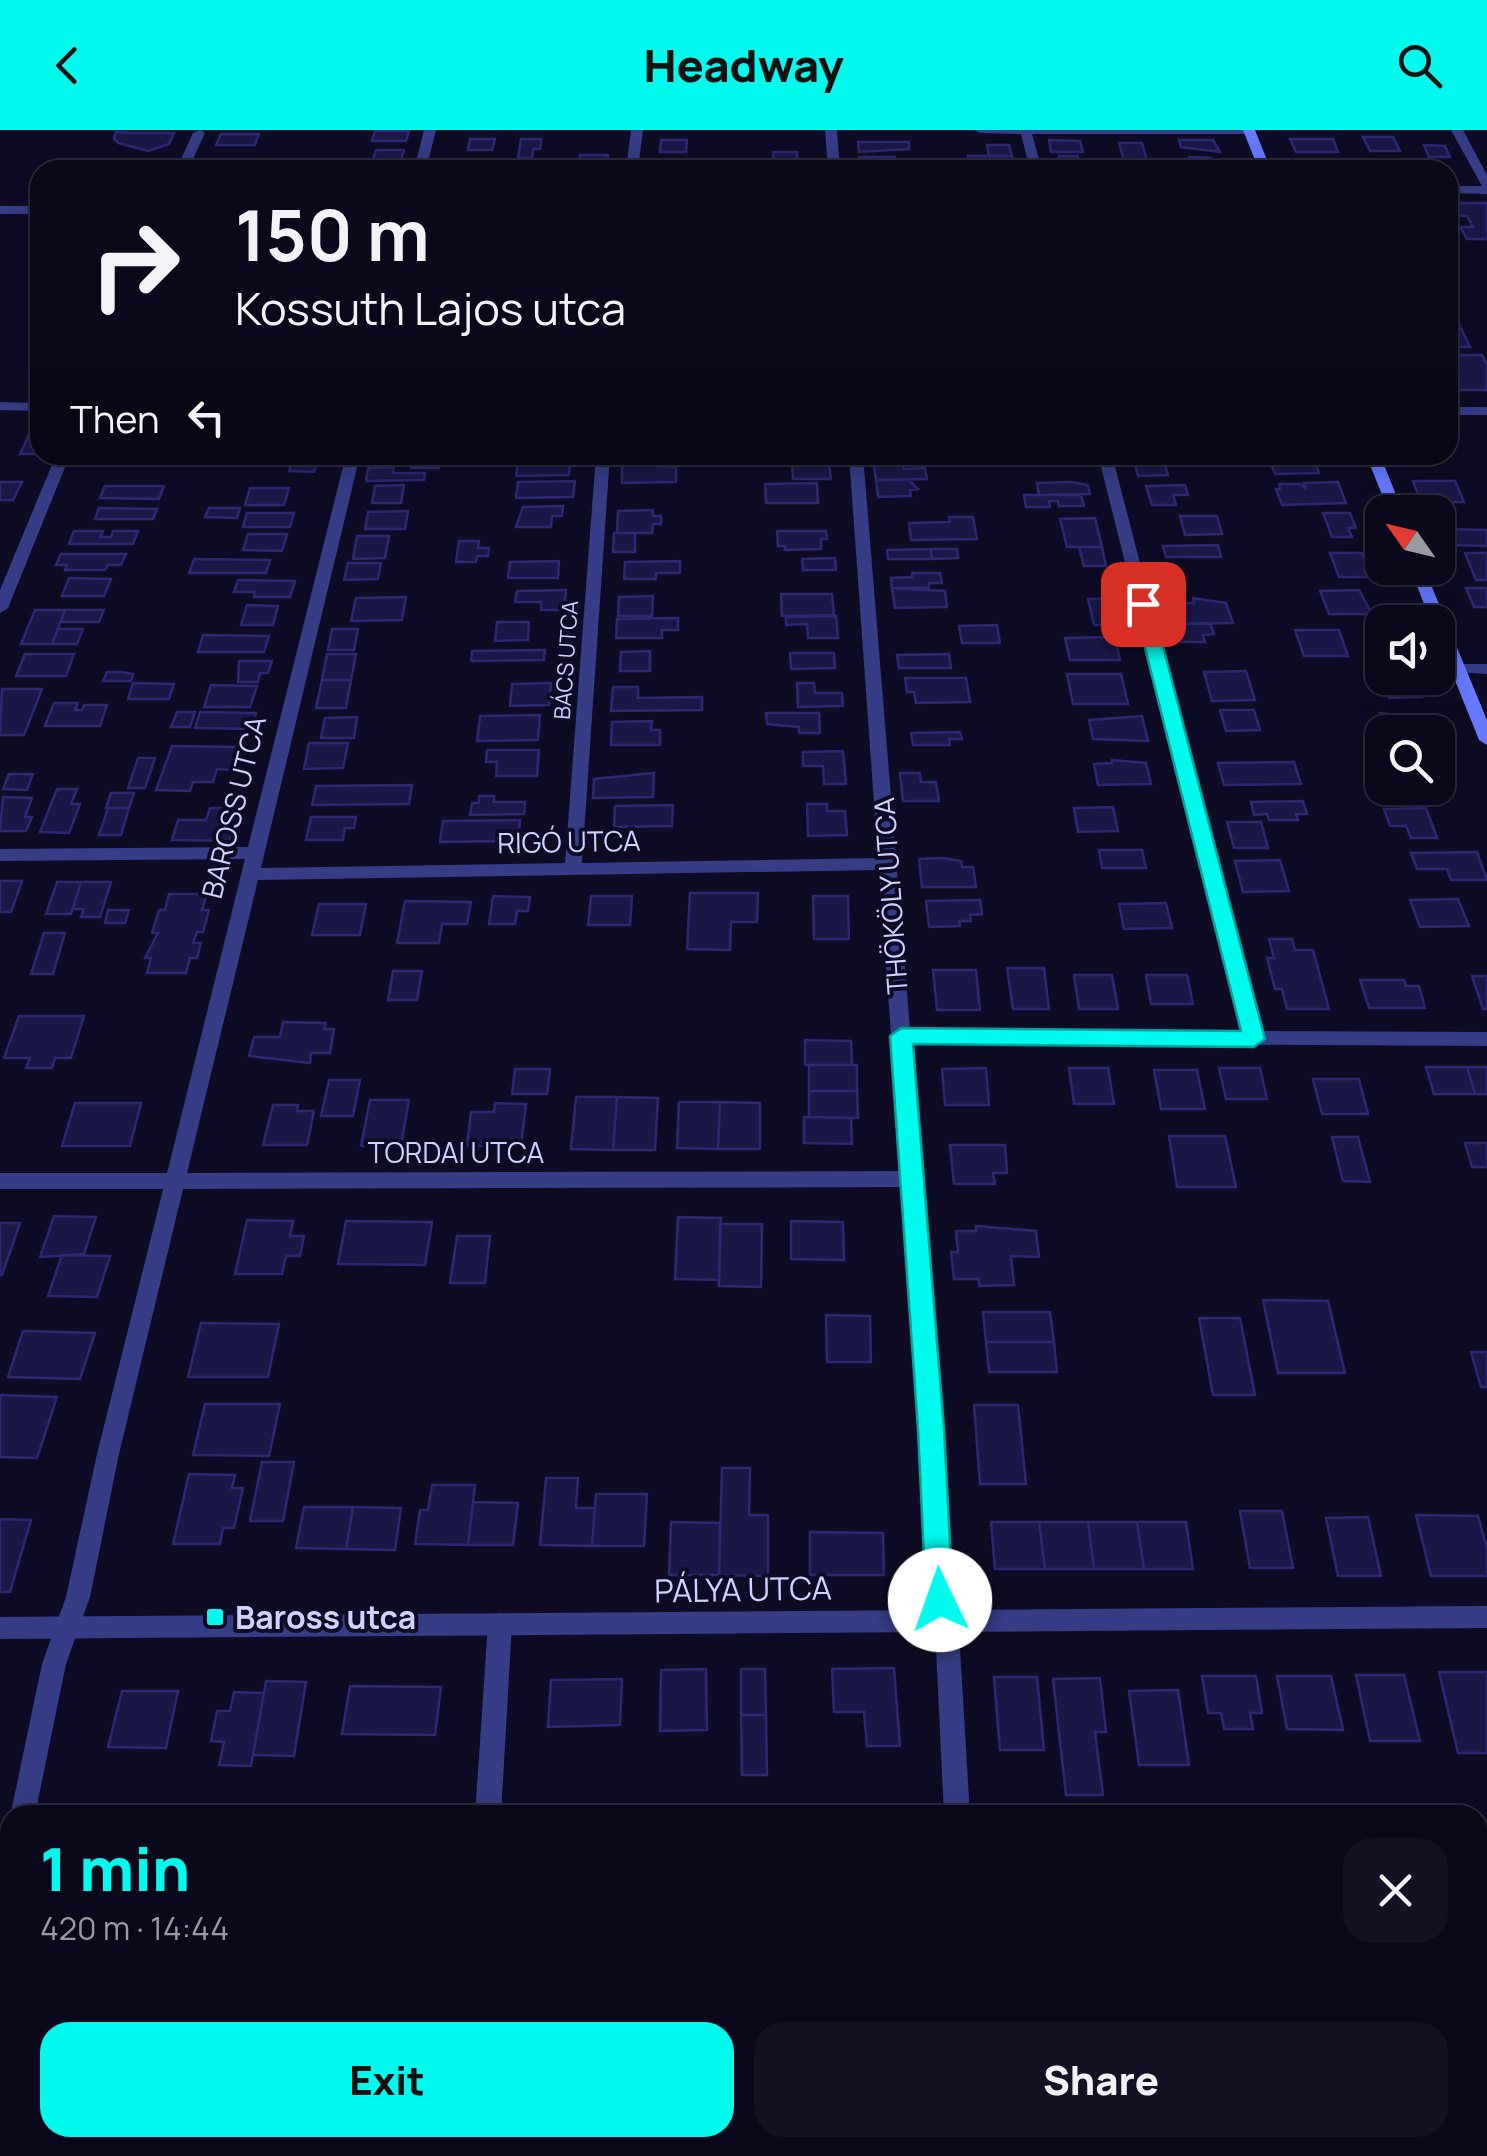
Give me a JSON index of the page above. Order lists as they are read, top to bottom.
{
  "streets": {
    "street": [
      "BÁCS UTCA",
      "BAROSS UTCA",
      "RIGÓ UTCA",
      "THÖKÖLY UTCA",
      "TORDAI UTCA",
      "PÁLYA UTCA"
    ]
  },
  "crossings": [
    ["BÁCS UTCA", "RIGÓ UTCA"],
    ["BAROSS UTCA", "RIGÓ UTCA"],
    ["BAROSS UTCA", "TORDAI UTCA"],
    ["BAROSS UTCA", "PÁLYA UTCA"],
    ["RIGÓ UTCA", "THÖKÖLY UTCA"],
    ["THÖKÖLY UTCA", "TORDAI UTCA"],
    ["THÖKÖLY UTCA", "PÁLYA UTCA"]
  ],
  "places": {
    "transit": ["Baross utca"]
  },
  "north": "top left",
  "page": {
    "header": "Headway",
    "turn": ["150 m", "Kossuth Lajos utca"],
    "then": "Then",
    "heading": ["1 min", "420 m · 14:44"],
    "buttons": ["Exit", "Share"]
  }
}
